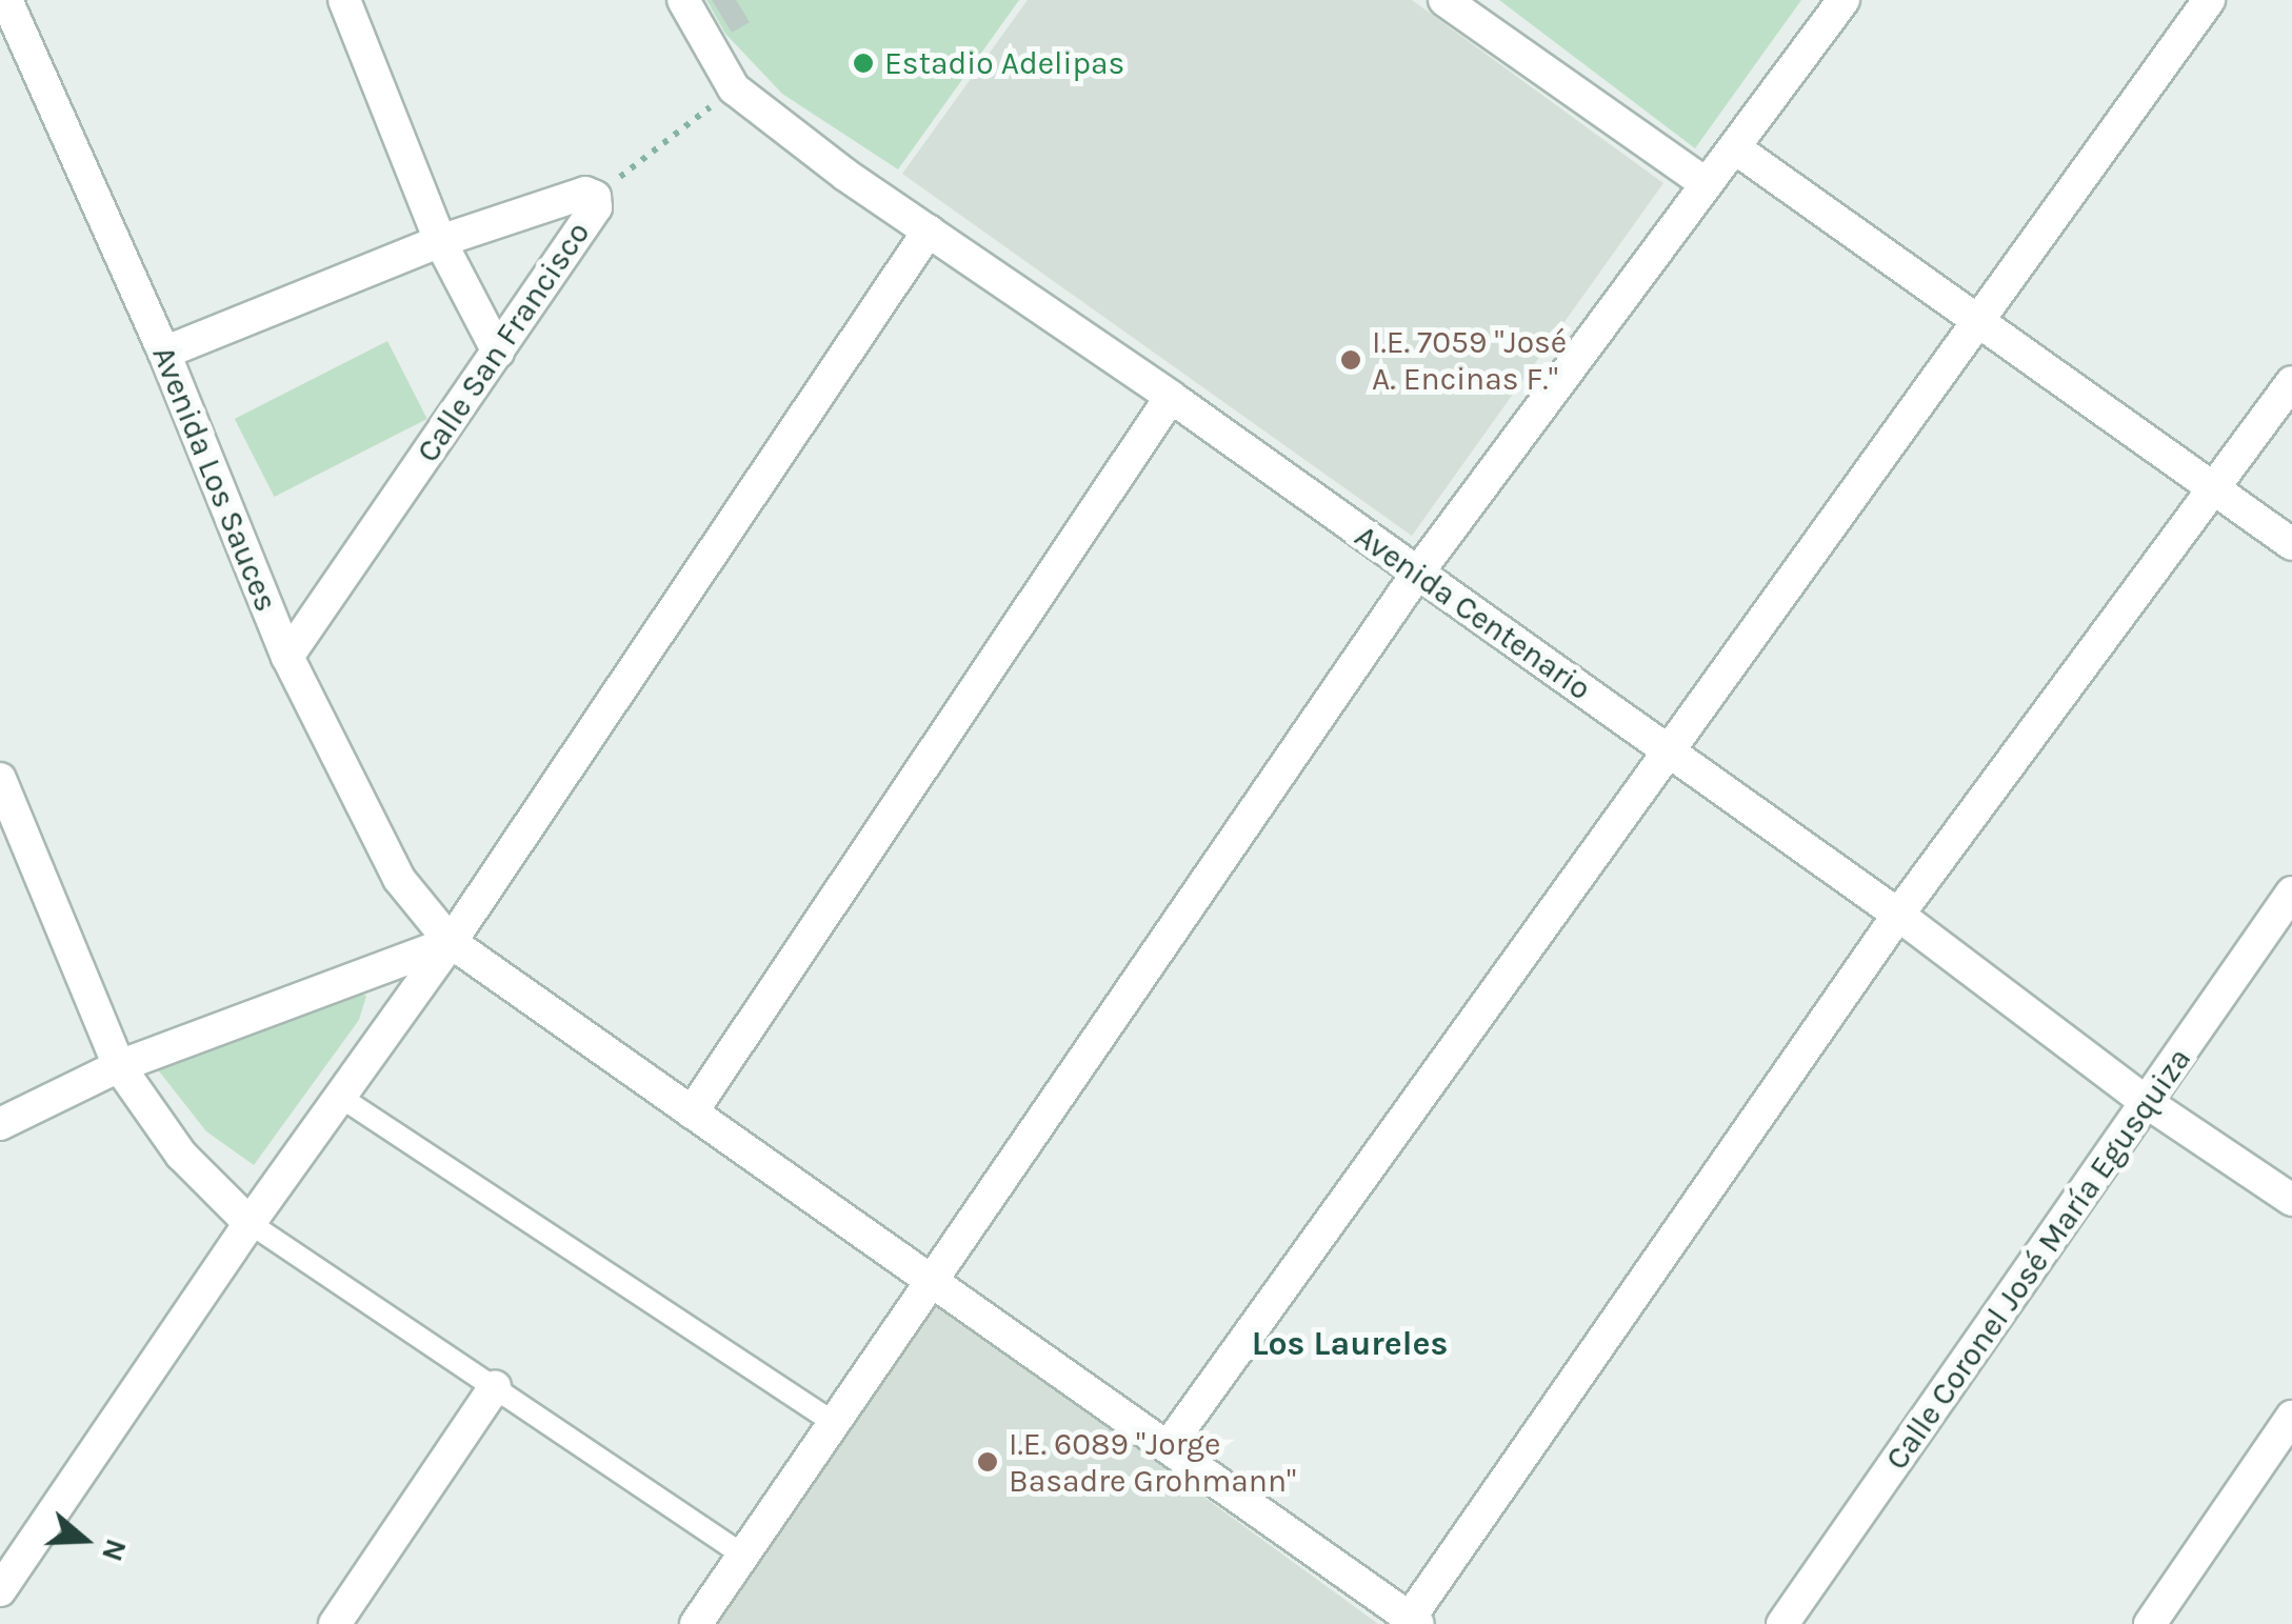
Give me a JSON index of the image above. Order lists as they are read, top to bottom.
{
  "streets": {
    "street": [
      "Calle San Francisco",
      "Avenida Los Sauces",
      "Avenida Centenario",
      "Calle Coronel José María Egusquiza"
    ]
  },
  "crossings": [
    ["Calle San Francisco", "Avenida Los Sauces"],
    ["Avenida Centenario", "Calle Coronel José María Egusquiza"]
  ],
  "districts": ["Los Laureles"],
  "places": ["Estadio Adelipas", "I.E. 7059 \"José A. Encinas F.\"", "I.E. 6089 \"Jorge Basadre Grohmann\""],
  "north": "right"
}
